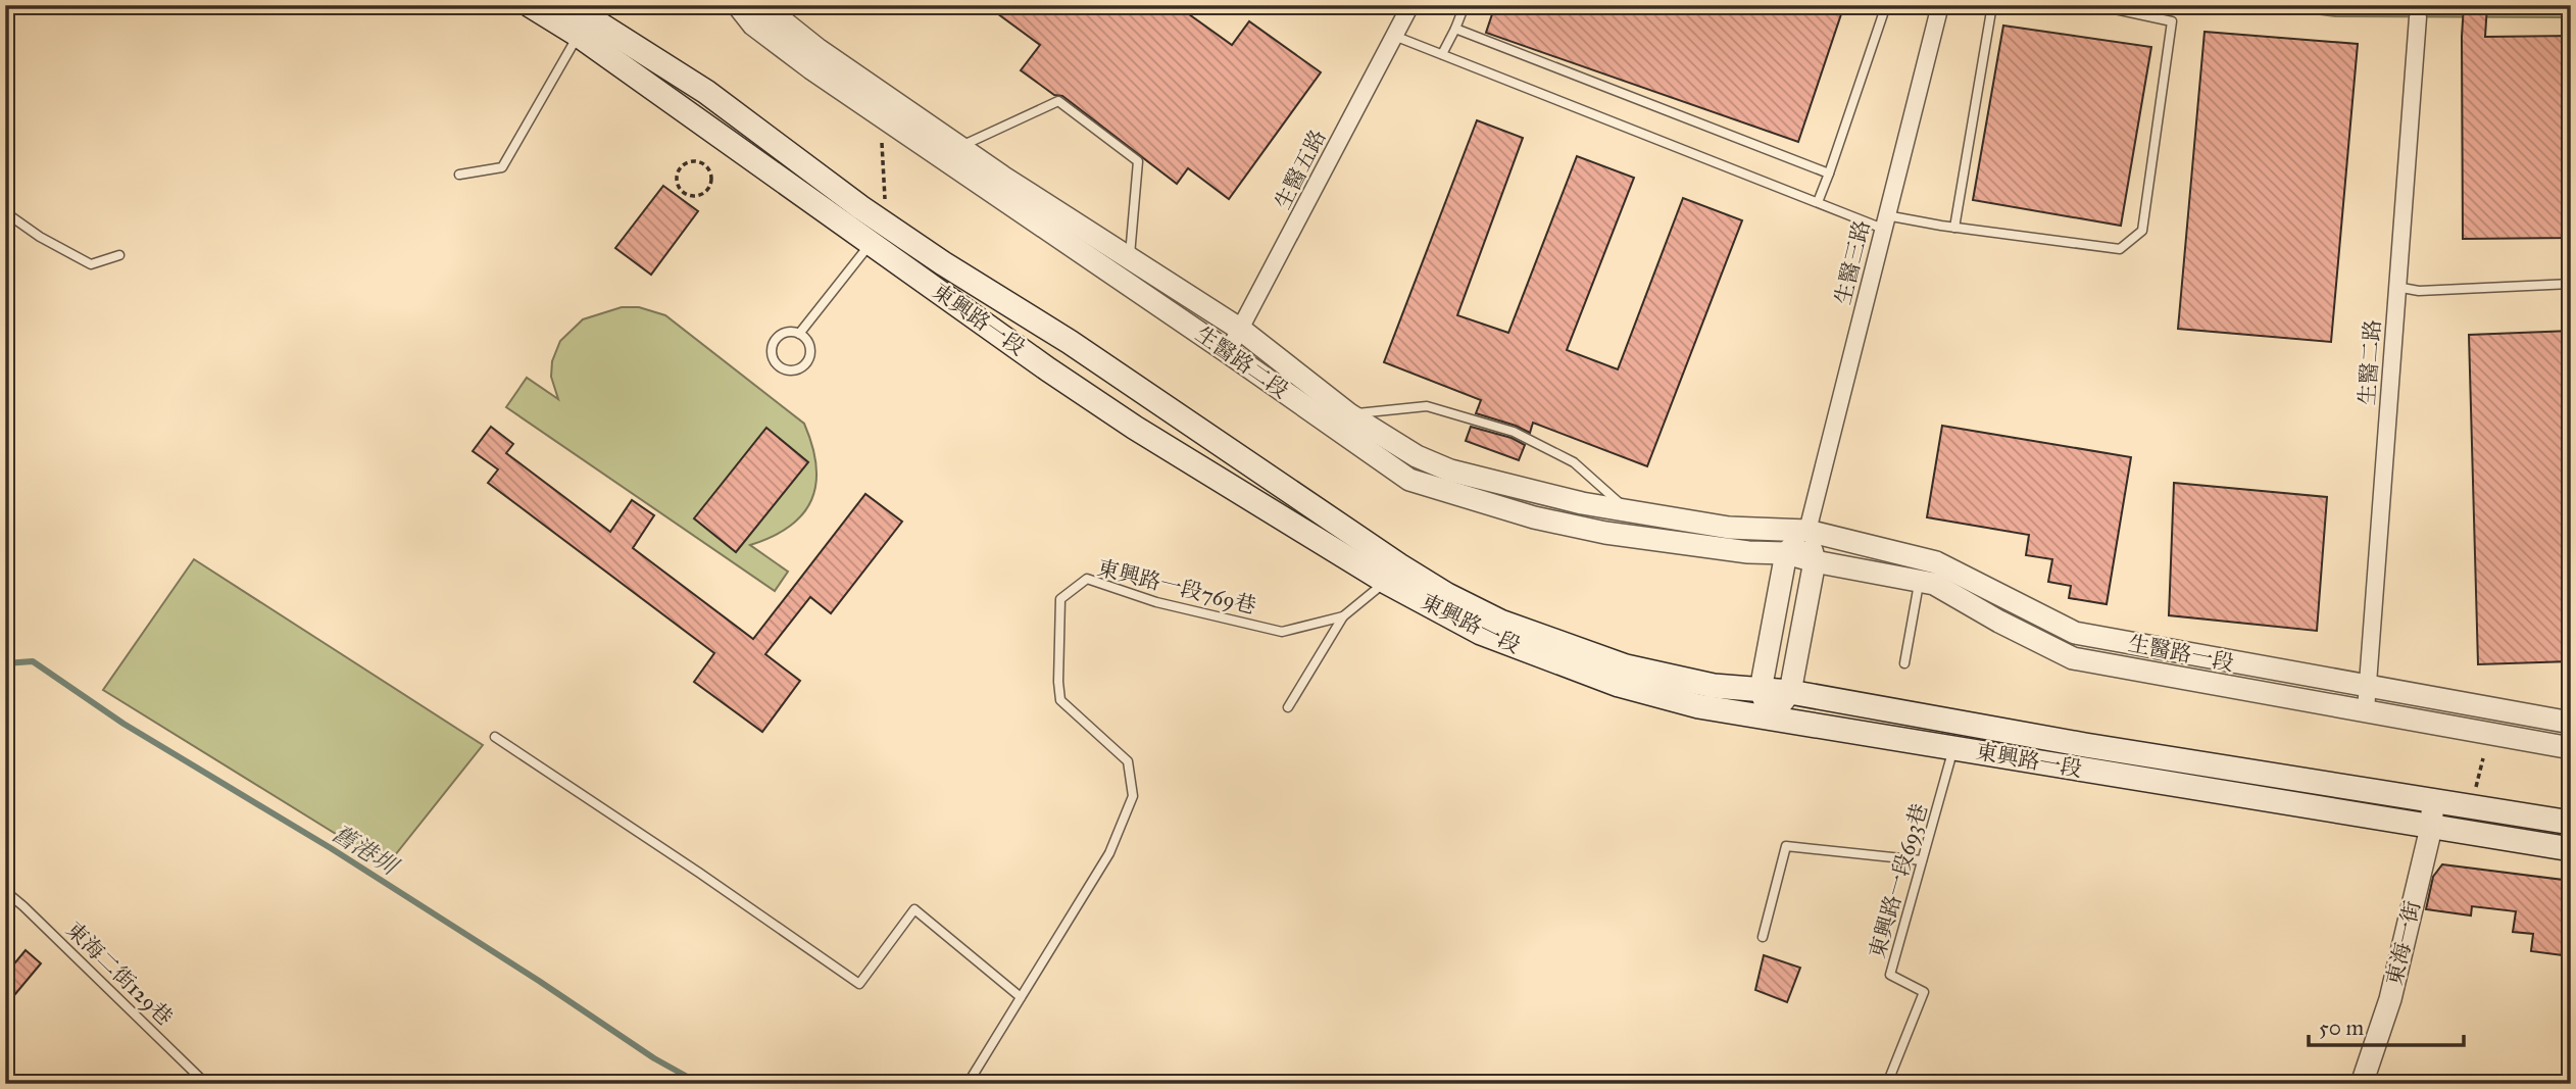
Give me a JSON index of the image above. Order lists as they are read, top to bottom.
{
  "streets": {
    "main road": ["東興路一段"],
    "street": [
      "生醫五路",
      "生醫三路",
      "生醫路二段",
      "生醫二路",
      "生醫路一段",
      "東海一街"
    ],
    "lane": ["東興路一段769巷", "東興路一段693巷", "東海二街129巷"]
  },
  "crossings": [
    ["生醫五路", "生醫路二段"],
    ["生醫三路", "生醫路二段"],
    ["生醫三路", "生醫路一段"],
    ["東興路一段", "東興路一段769巷"],
    ["東興路一段", "東興路一段693巷"],
    ["東興路一段", "東海一街"],
    ["生醫路二段", "生醫路一段"],
    ["生醫二路", "生醫路一段"]
  ],
  "water": ["舊港圳"],
  "scale_bar": "50 m"
}
